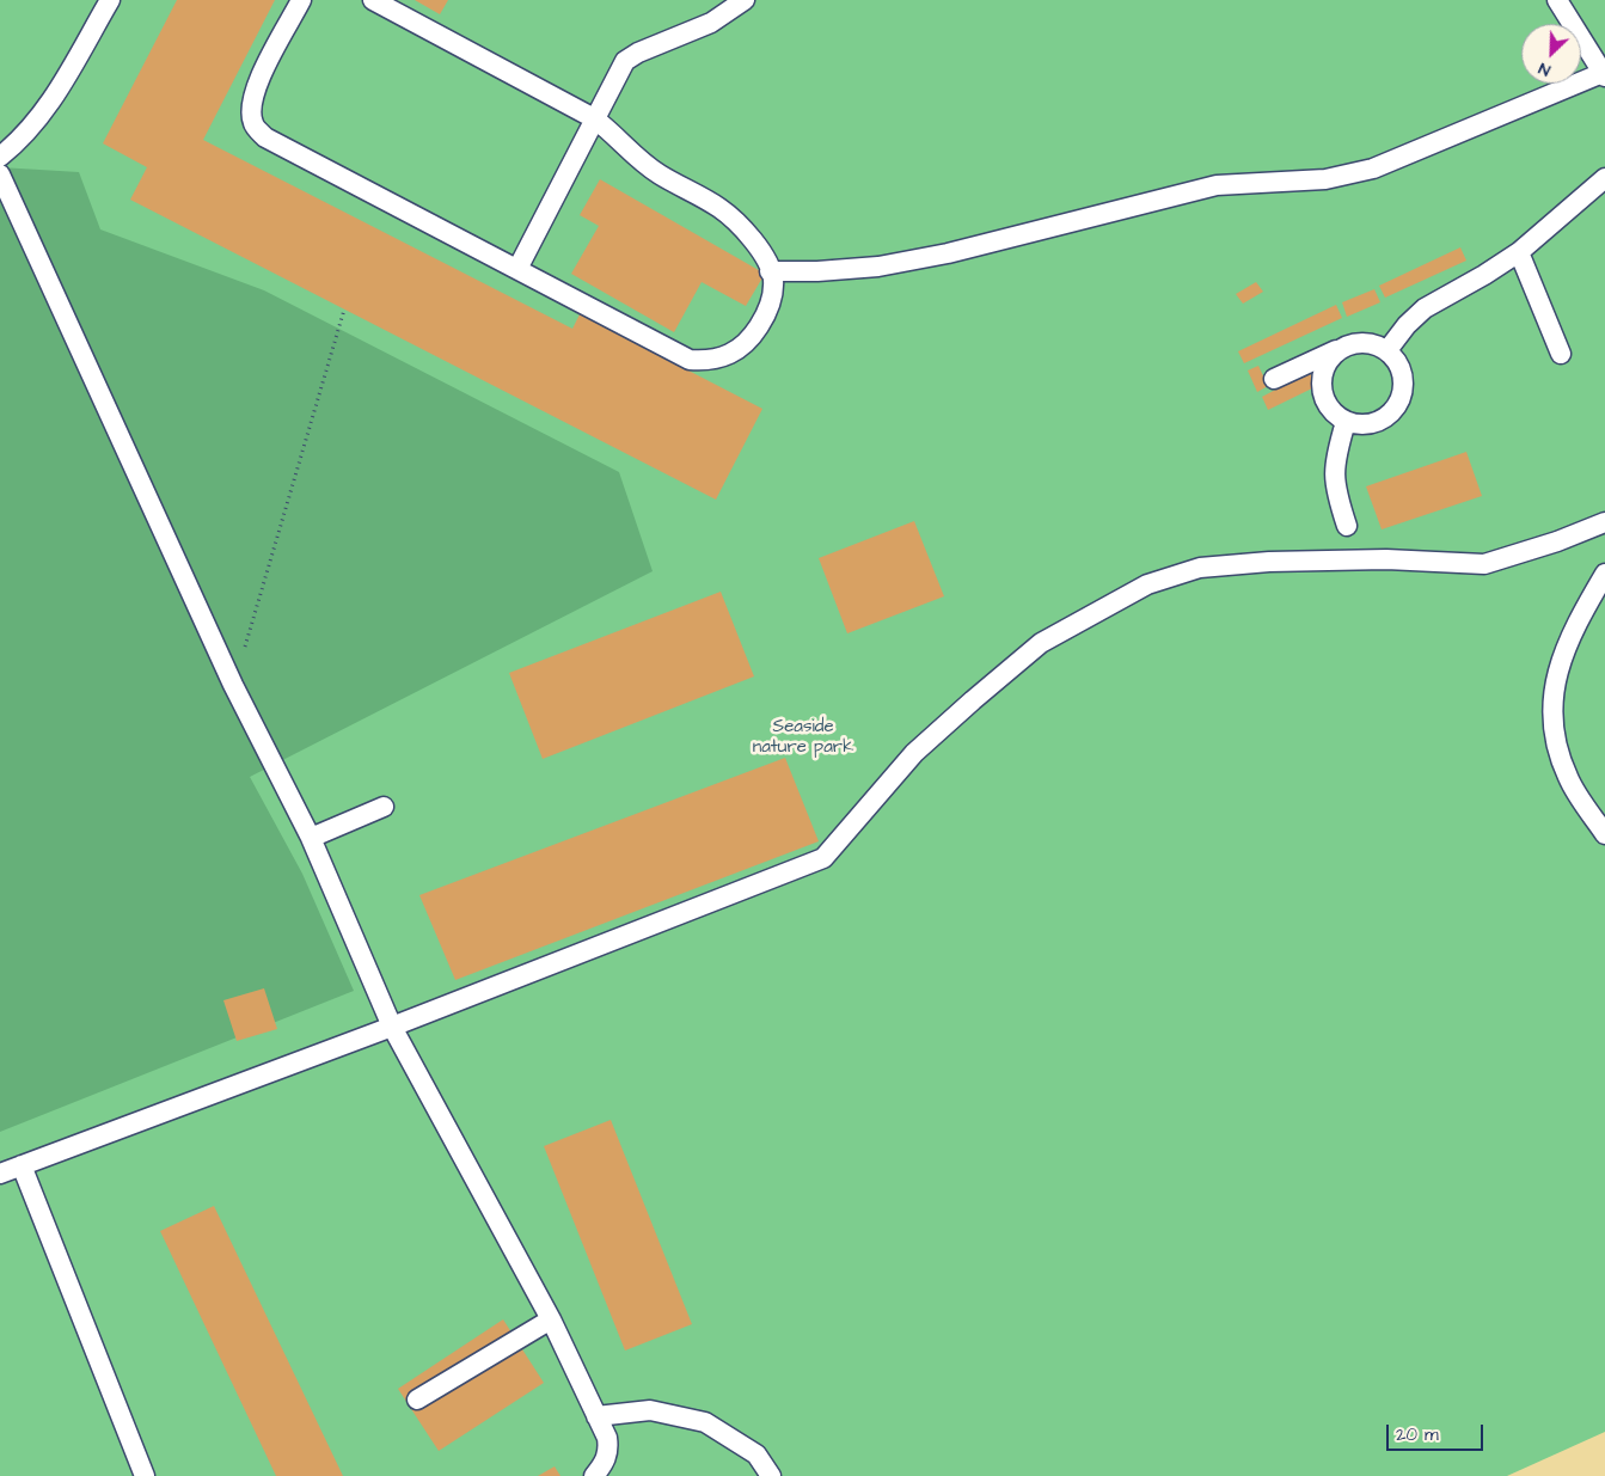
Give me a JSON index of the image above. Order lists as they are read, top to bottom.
{
  "parks": ["Seaside nature park"],
  "scale_bar": "20 m",
  "north": "bottom left"
}
